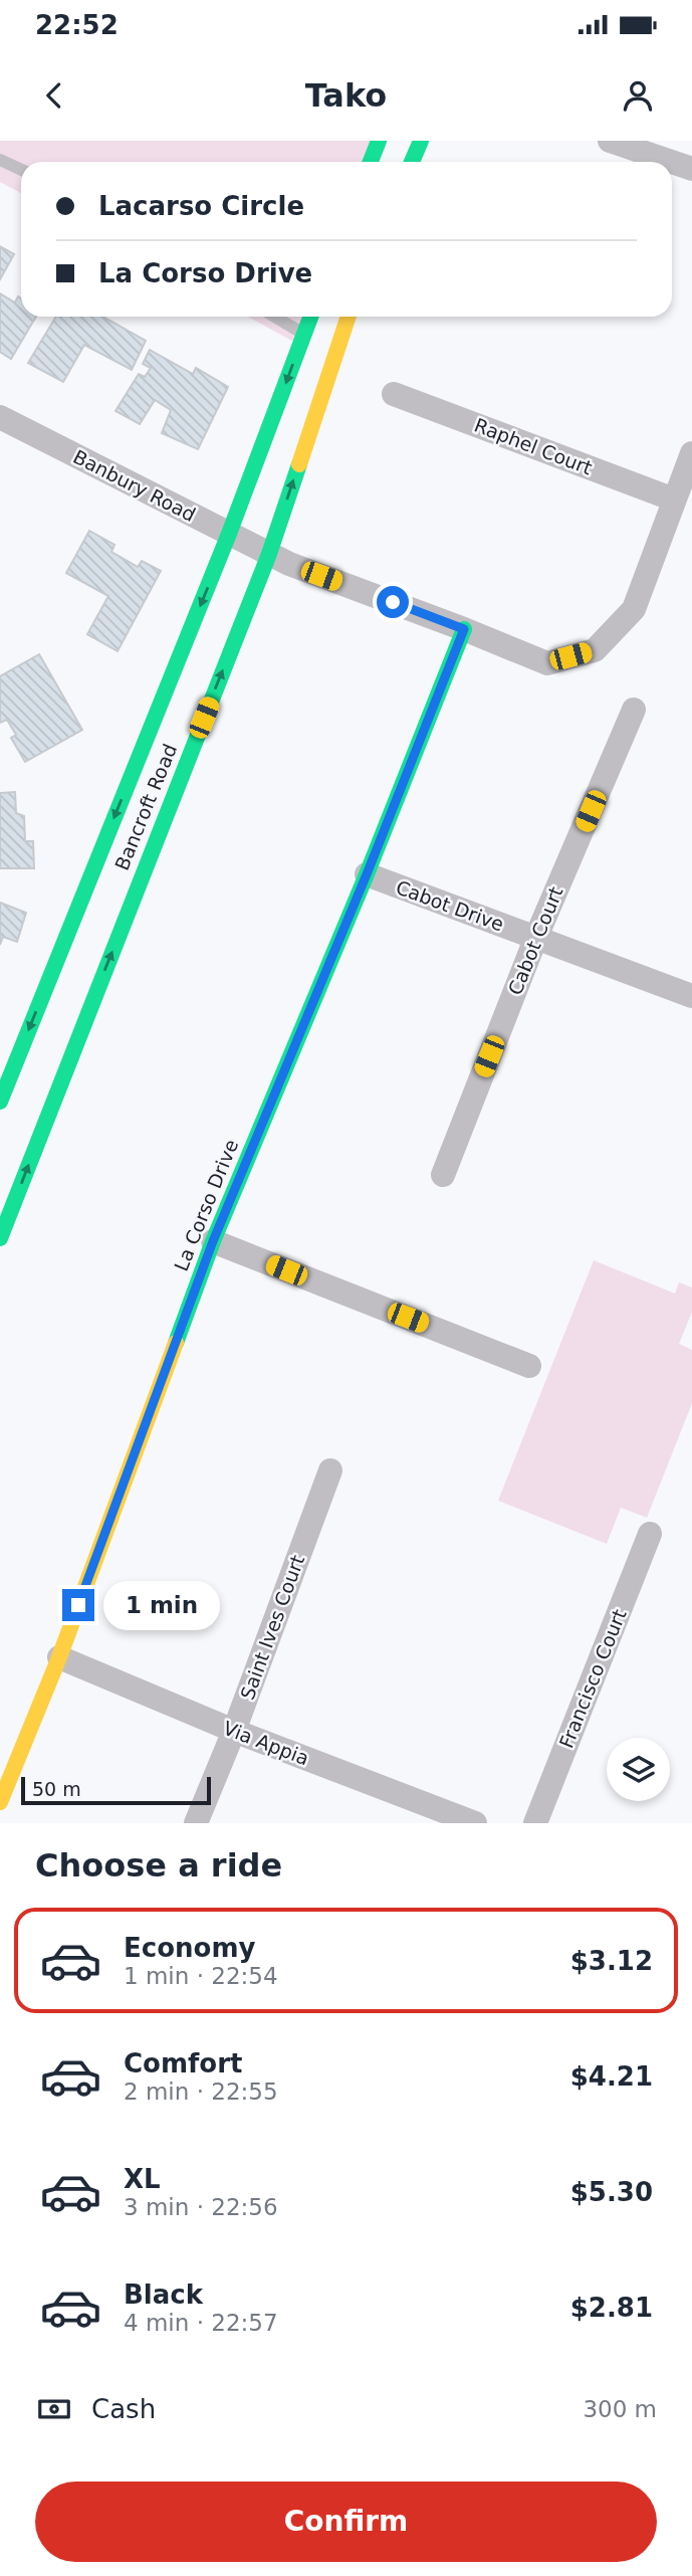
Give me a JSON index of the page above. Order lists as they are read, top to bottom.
{
  "streets": {
    "main road": ["Bancroft Road", "La Corso Drive"],
    "street": [
      "Raphel Court",
      "Banbury Road",
      "Cabot Drive",
      "Cabot Court",
      "Saint Ives Court",
      "Francisco Court",
      "Via Appia"
    ]
  },
  "crossings": [
    ["Raphel Court", "Banbury Road"],
    ["Banbury Road", "Bancroft Road"],
    ["Banbury Road", "La Corso Drive"],
    ["Cabot Drive", "Cabot Court"],
    ["Cabot Drive", "La Corso Drive"],
    ["La Corso Drive", "Via Appia"],
    ["Saint Ives Court", "Via Appia"]
  ],
  "scale_bar": "50 m",
  "page": {
    "status": "22:52",
    "header": "Tako",
    "banner": ["Lacarso Circle", "La Corso Drive"],
    "bubble": "1 min",
    "scale": "50 m",
    "heading": "Choose a ride",
    "list": [
      {
        "name": "Economy",
        "note": "1 min · 22:54",
        "value": "$3.12"
      },
      {
        "name": "Comfort",
        "note": "2 min · 22:55",
        "value": "$4.21"
      },
      {
        "name": "XL",
        "note": "3 min · 22:56",
        "value": "$5.30"
      },
      {
        "name": "Black",
        "note": "4 min · 22:57",
        "value": "$2.81"
      }
    ],
    "pay": ["Cash", "300 m"],
    "buttons": "Confirm"
  }
}
